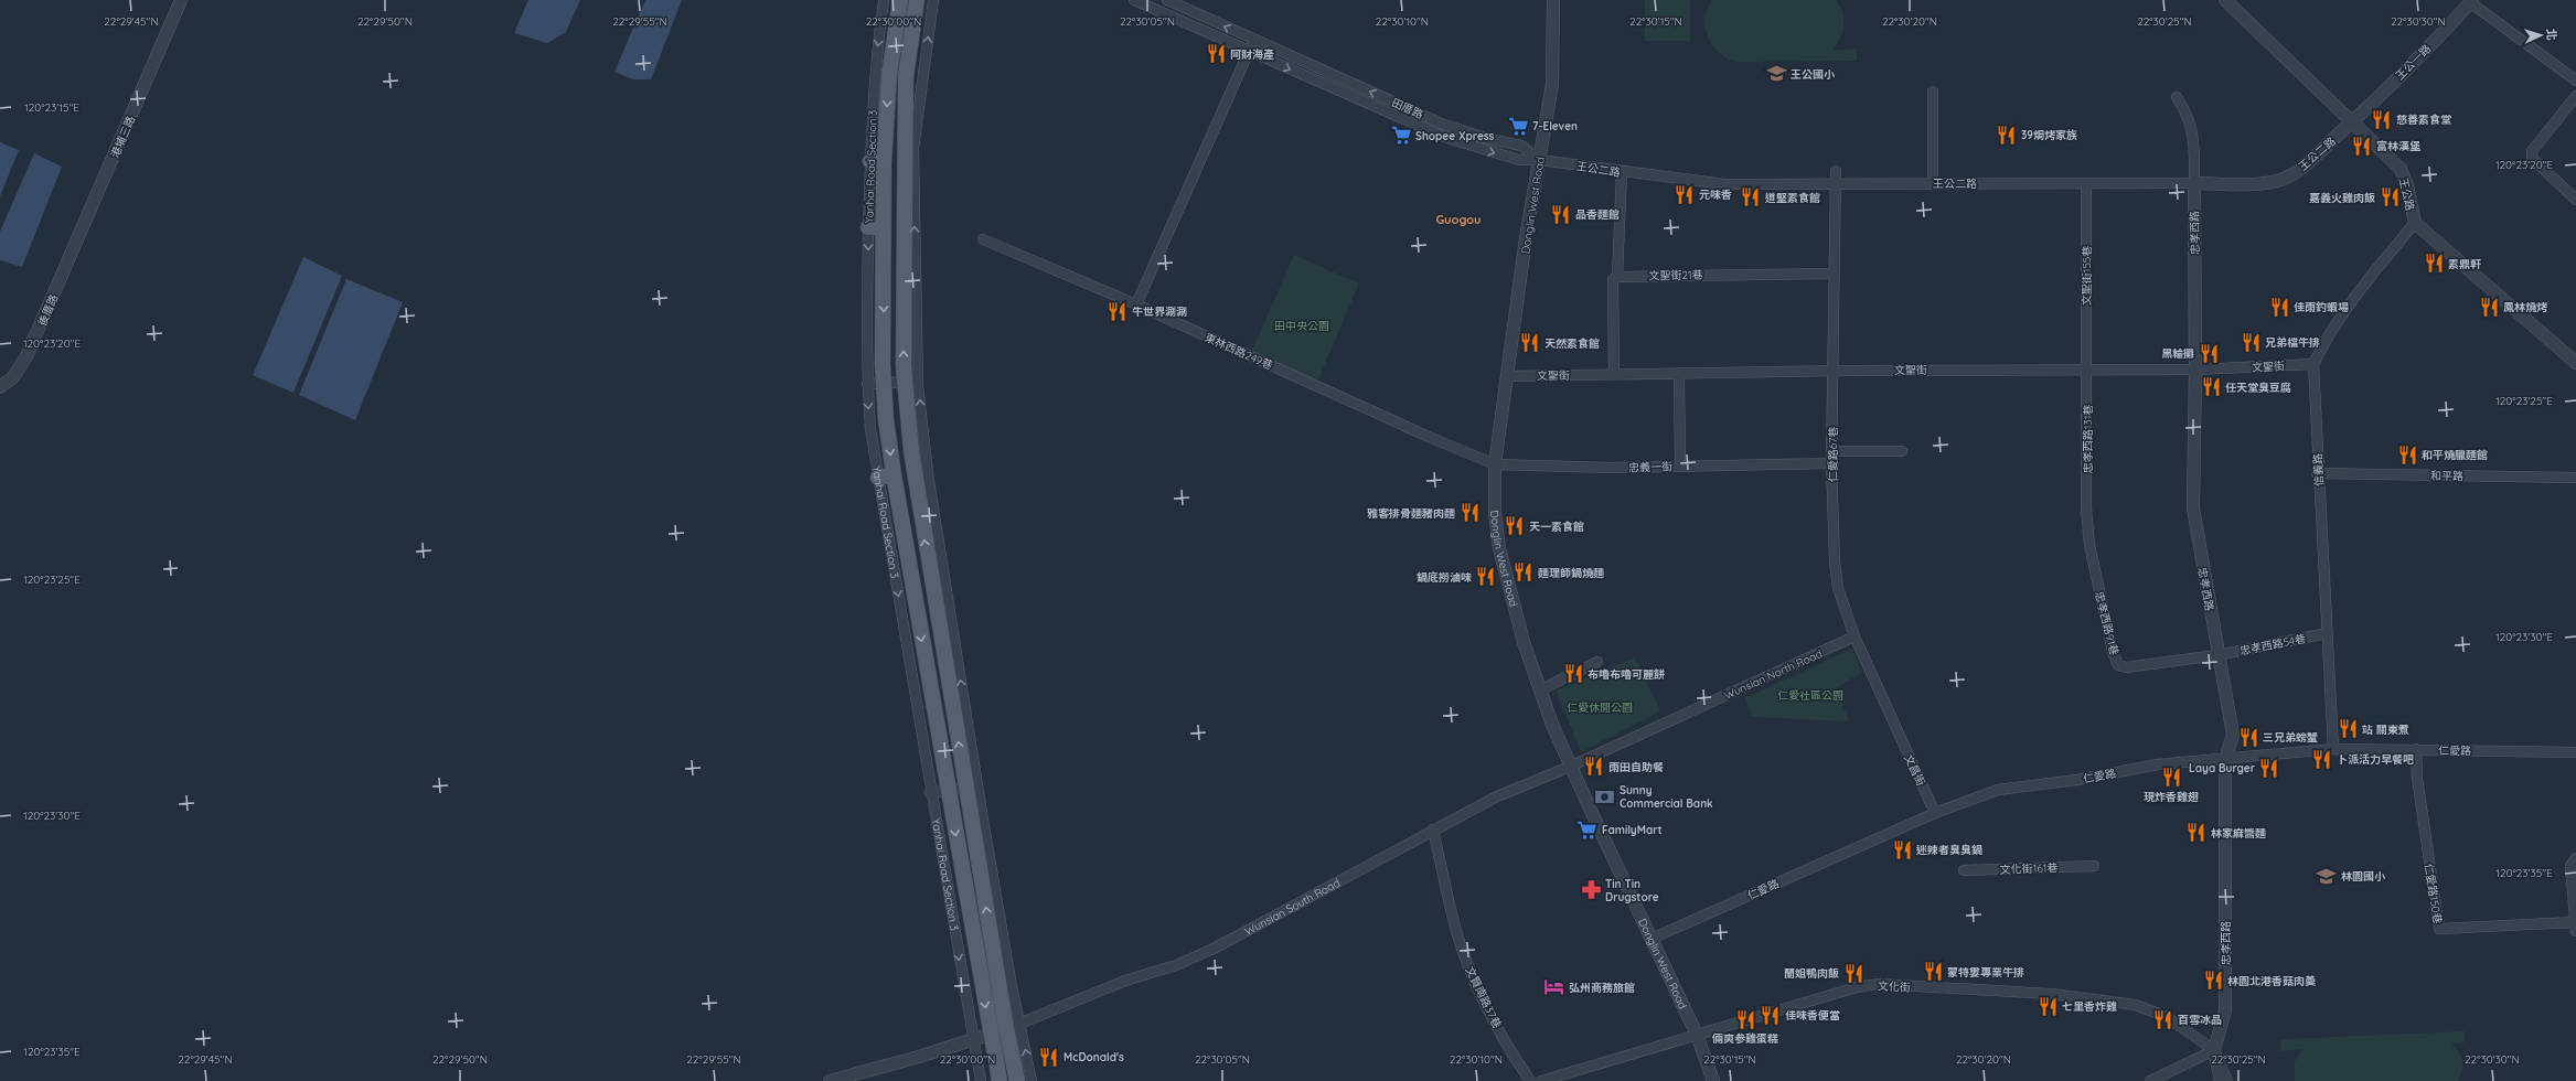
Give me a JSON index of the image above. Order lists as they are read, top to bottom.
{
  "streets": {
    "main road": ["Yanhai Road Section 3"],
    "street": [
      "王公一路",
      "田厝路",
      "港埔三路",
      "王公二路",
      "王公路",
      "Donglin West Road",
      "忠孝西路",
      "文聖街21巷",
      "文聖街155巷",
      "後厝路",
      "東林西路249巷",
      "文聖街",
      "忠孝西路131巷",
      "仁愛路67巷",
      "忠義一街",
      "信義路",
      "和平路",
      "忠孝西路91巷",
      "忠孝西路54巷",
      "Wunsian North Road",
      "仁愛路",
      "文昌街",
      "文化街161巷",
      "仁愛路150巷",
      "Wunsian South Road",
      "文化街",
      "文賢南路37巷"
    ]
  },
  "crossings": [
    ["王公一路", "王公二路"],
    ["王公一路", "王公路"],
    ["田厝路", "王公二路"],
    ["田厝路", "Donglin West Road"],
    ["港埔三路", "後厝路"],
    ["王公二路", "王公路"],
    ["王公二路", "Donglin West Road"],
    ["王公二路", "忠孝西路"],
    ["王公二路", "文聖街155巷"],
    ["王公二路", "仁愛路67巷"],
    ["王公路", "信義路"],
    ["Donglin West Road", "東林西路249巷"],
    ["Donglin West Road", "文聖街"],
    ["Donglin West Road", "忠義一街"],
    ["Donglin West Road", "Wunsian North Road"],
    ["Donglin West Road", "仁愛路"],
    ["Donglin West Road", "Wunsian South Road"],
    ["Donglin West Road", "文化街"],
    ["忠孝西路", "文聖街"],
    ["忠孝西路", "忠孝西路91巷"],
    ["忠孝西路", "忠孝西路54巷"],
    ["忠孝西路", "仁愛路"],
    ["忠孝西路", "文化街"],
    ["文聖街21巷", "仁愛路67巷"],
    ["文聖街155巷", "文聖街"],
    ["文聖街155巷", "忠孝西路131巷"],
    ["東林西路249巷", "忠義一街"],
    ["文聖街", "忠孝西路131巷"],
    ["文聖街", "仁愛路67巷"],
    ["文聖街", "信義路"],
    ["忠孝西路131巷", "忠孝西路91巷"],
    ["仁愛路67巷", "忠義一街"],
    ["仁愛路67巷", "Wunsian North Road"],
    ["仁愛路67巷", "文昌街"],
    ["信義路", "和平路"],
    ["信義路", "忠孝西路54巷"],
    ["信義路", "仁愛路"],
    ["忠孝西路91巷", "忠孝西路54巷"],
    ["Wunsian North Road", "Wunsian South Road"],
    ["仁愛路", "文昌街"],
    ["仁愛路", "仁愛路150巷"],
    ["Wunsian South Road", "文賢南路37巷"]
  ],
  "one_way": ["Yanhai Road Section 3"],
  "districts": ["Guogou"],
  "parks": ["田中央公園", "仁愛社區公園", "仁愛休閒公園"],
  "places": {
    "restaurant": [
      "阿財海產",
      "慈善素食堂",
      "39焗烤家族",
      "富林漢堡",
      "元味香",
      "道堅素食館",
      "嘉義火雞肉飯",
      "品香麵館",
      "素鼎軒",
      "佳雨釣蝦場",
      "鳳林燒烤",
      "牛世界涮涮",
      "兄弟檔牛排",
      "天然素食館",
      "黑輪攤",
      "任天堂臭豆腐",
      "和平燒臘麵館",
      "雅客排骨麵豬肉麵",
      "天一素食館",
      "麵理師鍋燒麵",
      "鍋底撈滷味",
      "布嚕布嚕可麗餅",
      "站 關東煮",
      "三兄弟螃蟹",
      "卜派活力早餐吧",
      "雨田自助餐",
      "Laya Burger",
      "現炸香雞翅",
      "林家麻醬麵",
      "迷辣者臭臭鍋",
      "蒙特婁專業牛排",
      "蘭姐鴨肉飯",
      "林園北港香菇肉羮",
      "七里香炸雞",
      "佳味香便當",
      "倆爽参雞蛋糕",
      "百雪冰品",
      "McDonald's"
    ],
    "school or university": ["王公國小", "林園國小"],
    "supermarket": ["7-Eleven", "Shopee Xpress", "FamilyMart"],
    "bank": ["Sunny Commercial Bank"],
    "pharmacy": ["Tin Tin Drugstore"],
    "hotel": ["弘州商務旅館"]
  },
  "north": "right",
  "coordinates": [
    "22°29'45\"N",
    "22°29'50\"N",
    "22°29'55\"N",
    "22°30'00\"N",
    "22°30'05\"N",
    "22°30'10\"N",
    "22°30'15\"N",
    "22°30'20\"N",
    "22°30'25\"N",
    "22°30'30\"N",
    "120°23'15\"E",
    "120°23'20\"E",
    "120°23'25\"E",
    "120°23'30\"E",
    "120°23'35\"E"
  ]
}
